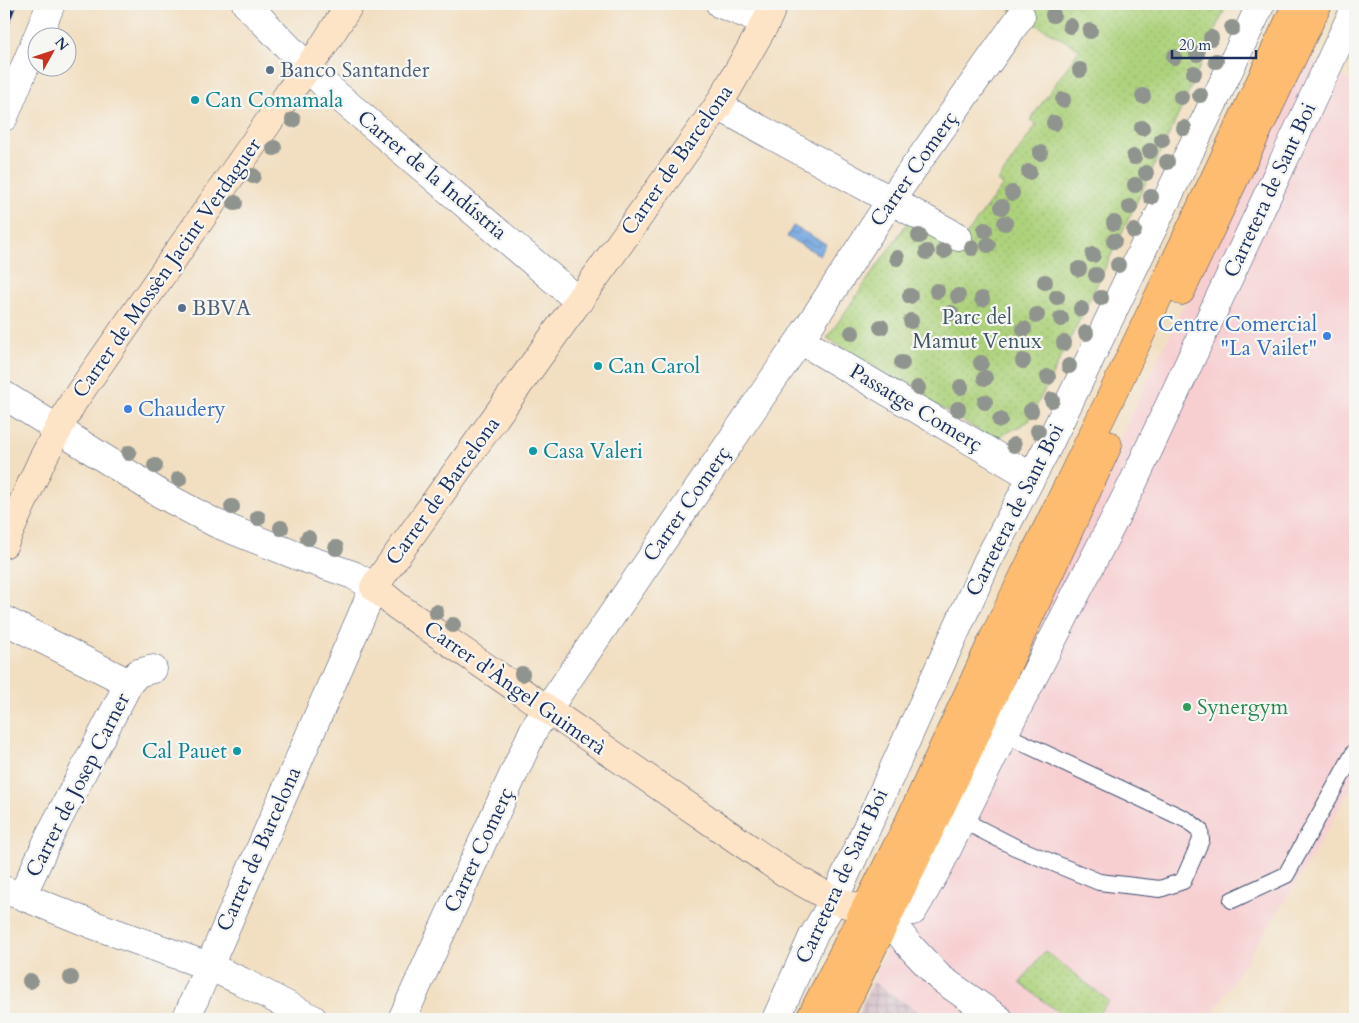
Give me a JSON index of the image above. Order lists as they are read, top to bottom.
{
  "streets": {
    "street": [
      "Carrer de Barcelona",
      "Carrer Comerç",
      "Carrer de la Indústria",
      "Carretera de Sant Boi",
      "Carrer de Mossèn Jacint Verdaguer",
      "Passatge Comerç",
      "Carrer d'Àngel Guimerà",
      "Carrer de Josep Carner"
    ]
  },
  "crossings": [
    ["Carrer de Barcelona", "Carrer de la Indústria"],
    ["Carrer de Barcelona", "Carrer d'Àngel Guimerà"],
    ["Carrer Comerç", "Passatge Comerç"],
    ["Carrer Comerç", "Carrer d'Àngel Guimerà"],
    ["Carrer de la Indústria", "Carrer de Mossèn Jacint Verdaguer"],
    ["Carretera de Sant Boi", "Passatge Comerç"],
    ["Carretera de Sant Boi", "Carrer d'Àngel Guimerà"],
    ["Carrer de Mossèn Jacint Verdaguer", "Carrer d'Àngel Guimerà"]
  ],
  "parks": ["Parc del Mamut Venux"],
  "places": [
    "Banco Santander",
    "Can Comamala",
    "BBVA",
    "Centre Comercial \"La Vailet\"",
    "Can Carol",
    "Chaudery",
    "Casa Valeri",
    "Synergym",
    "Cal Pauet"
  ],
  "scale_bar": "20 m",
  "north": "top right"
}
